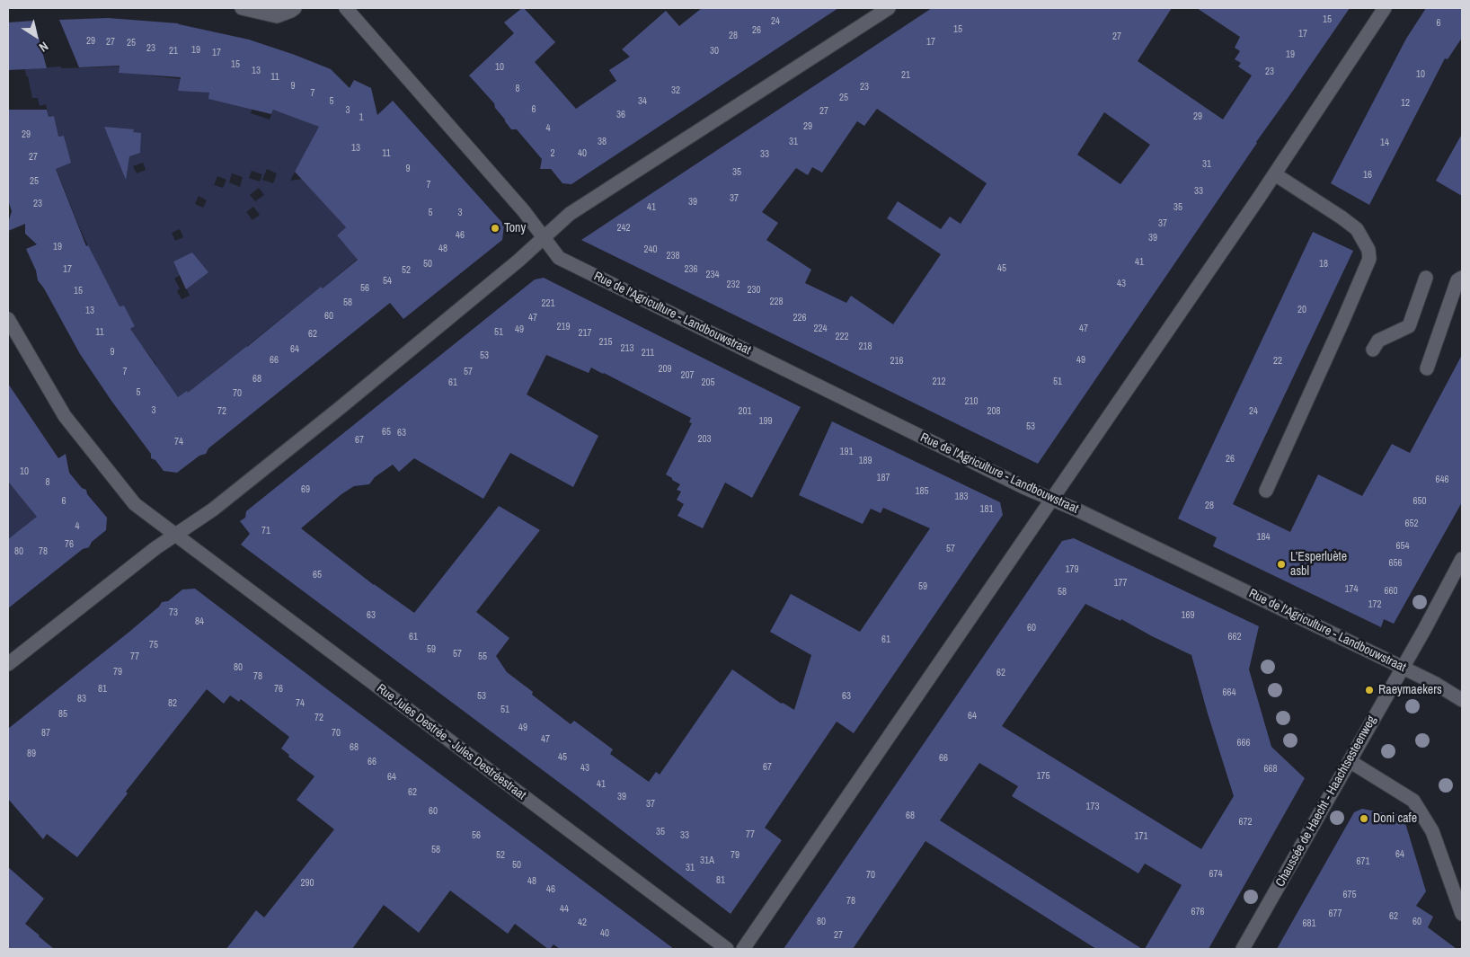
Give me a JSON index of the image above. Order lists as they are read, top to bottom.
{
  "streets": {
    "street": ["Rue de l'Agriculture - Landbouwstraat", "Rue Jules Destrée - Jules Destréestraat", "Chaussée de Haecht - Haachtsesteenweg"]
  },
  "crossings": [
    ["Rue de l'Agriculture - Landbouwstraat", "Chaussée de Haecht - Haachtsesteenweg"]
  ],
  "places": [
    "Tony",
    "L’Esperluète asbl",
    "Raeymaekers",
    "Doni cafe"
  ],
  "house_numbers": [
    "15",
    "24",
    "6",
    "15",
    "26",
    "17",
    "28",
    "27",
    "29",
    "27",
    "17",
    "25",
    "23",
    "19",
    "21",
    "30",
    "17",
    "19",
    "15",
    "10",
    "13",
    "23",
    "10",
    "21",
    "11",
    "9",
    "23",
    "8",
    "32",
    "7",
    "25",
    "5",
    "34",
    "12",
    "6",
    "3",
    "27",
    "36",
    "29",
    "1",
    "29",
    "4",
    "29",
    "38",
    "31",
    "14",
    "13",
    "11",
    "2",
    "40",
    "33",
    "27",
    "31",
    "9",
    "35",
    "16",
    "25",
    "7",
    "33",
    "37",
    "39",
    "23",
    "41",
    "35",
    "5",
    "3",
    "37",
    "242",
    "46",
    "39",
    "19",
    "48",
    "240",
    "238",
    "41",
    "50",
    "18",
    "45",
    "17",
    "236",
    "52",
    "234",
    "54",
    "43",
    "232",
    "56",
    "230",
    "15",
    "228",
    "58",
    "221",
    "20",
    "13",
    "60",
    "47",
    "226",
    "219",
    "224",
    "47",
    "49",
    "11",
    "51",
    "217",
    "62",
    "222",
    "215",
    "218",
    "213",
    "64",
    "9",
    "211",
    "53",
    "66",
    "49",
    "216",
    "22",
    "209",
    "7",
    "57",
    "207",
    "68",
    "212",
    "51",
    "61",
    "205",
    "5",
    "70",
    "210",
    "3",
    "72",
    "201",
    "208",
    "24",
    "199",
    "53",
    "65",
    "63",
    "203",
    "67",
    "74",
    "191",
    "26",
    "189",
    "10",
    "187",
    "646",
    "8",
    "69",
    "185",
    "183",
    "6",
    "650",
    "28",
    "181",
    "652",
    "4",
    "71",
    "184",
    "76",
    "654",
    "57",
    "80",
    "78",
    "656",
    "179",
    "65",
    "177",
    "59",
    "174",
    "660",
    "58",
    "172",
    "73",
    "63",
    "169",
    "84",
    "60",
    "61",
    "662",
    "61",
    "75",
    "59",
    "57",
    "77",
    "55",
    "80",
    "79",
    "62",
    "78",
    "81",
    "76",
    "664",
    "53",
    "63",
    "83",
    "82",
    "74",
    "51",
    "85",
    "64",
    "72",
    "49",
    "87",
    "70",
    "47",
    "666",
    "68",
    "89",
    "45",
    "66",
    "66",
    "67",
    "43",
    "668",
    "175",
    "64",
    "41",
    "62",
    "39",
    "37",
    "173",
    "60",
    "68",
    "672",
    "35",
    "77",
    "56",
    "33",
    "171",
    "58",
    "64",
    "52",
    "79",
    "31A",
    "671",
    "50",
    "31",
    "674",
    "70",
    "81",
    "48",
    "290",
    "46",
    "675",
    "78",
    "44",
    "676",
    "677",
    "62",
    "80",
    "60",
    "42",
    "681",
    "40",
    "27"
  ],
  "north": "bottom right"
}
